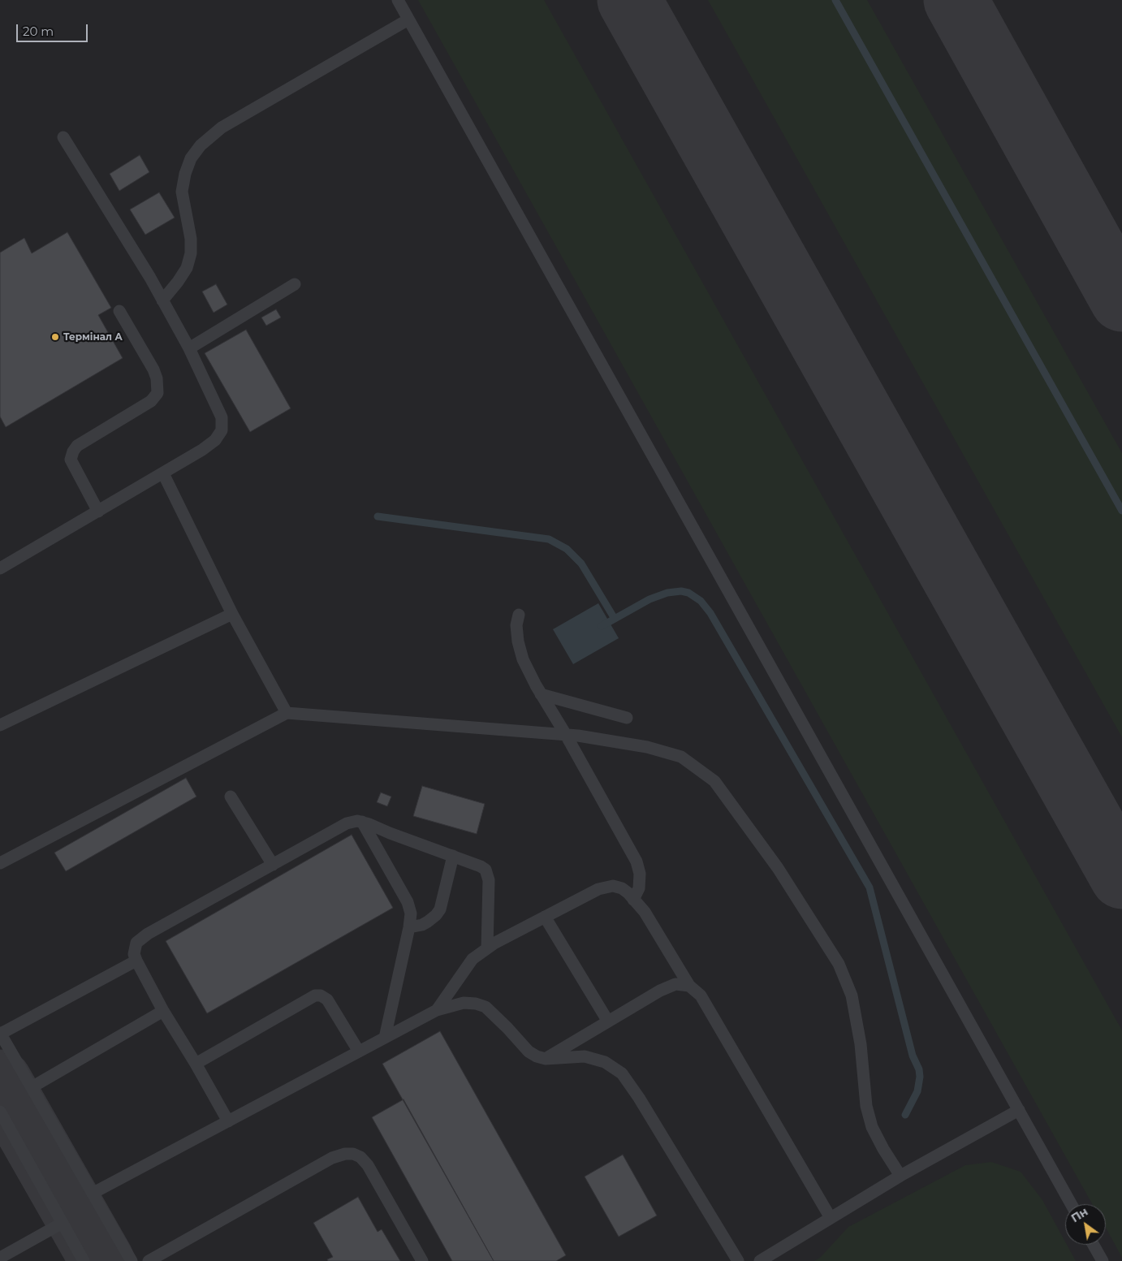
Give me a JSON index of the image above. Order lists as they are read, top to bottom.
{
  "places": ["Термінал A"],
  "scale_bar": "20 m",
  "north": "top left"
}
